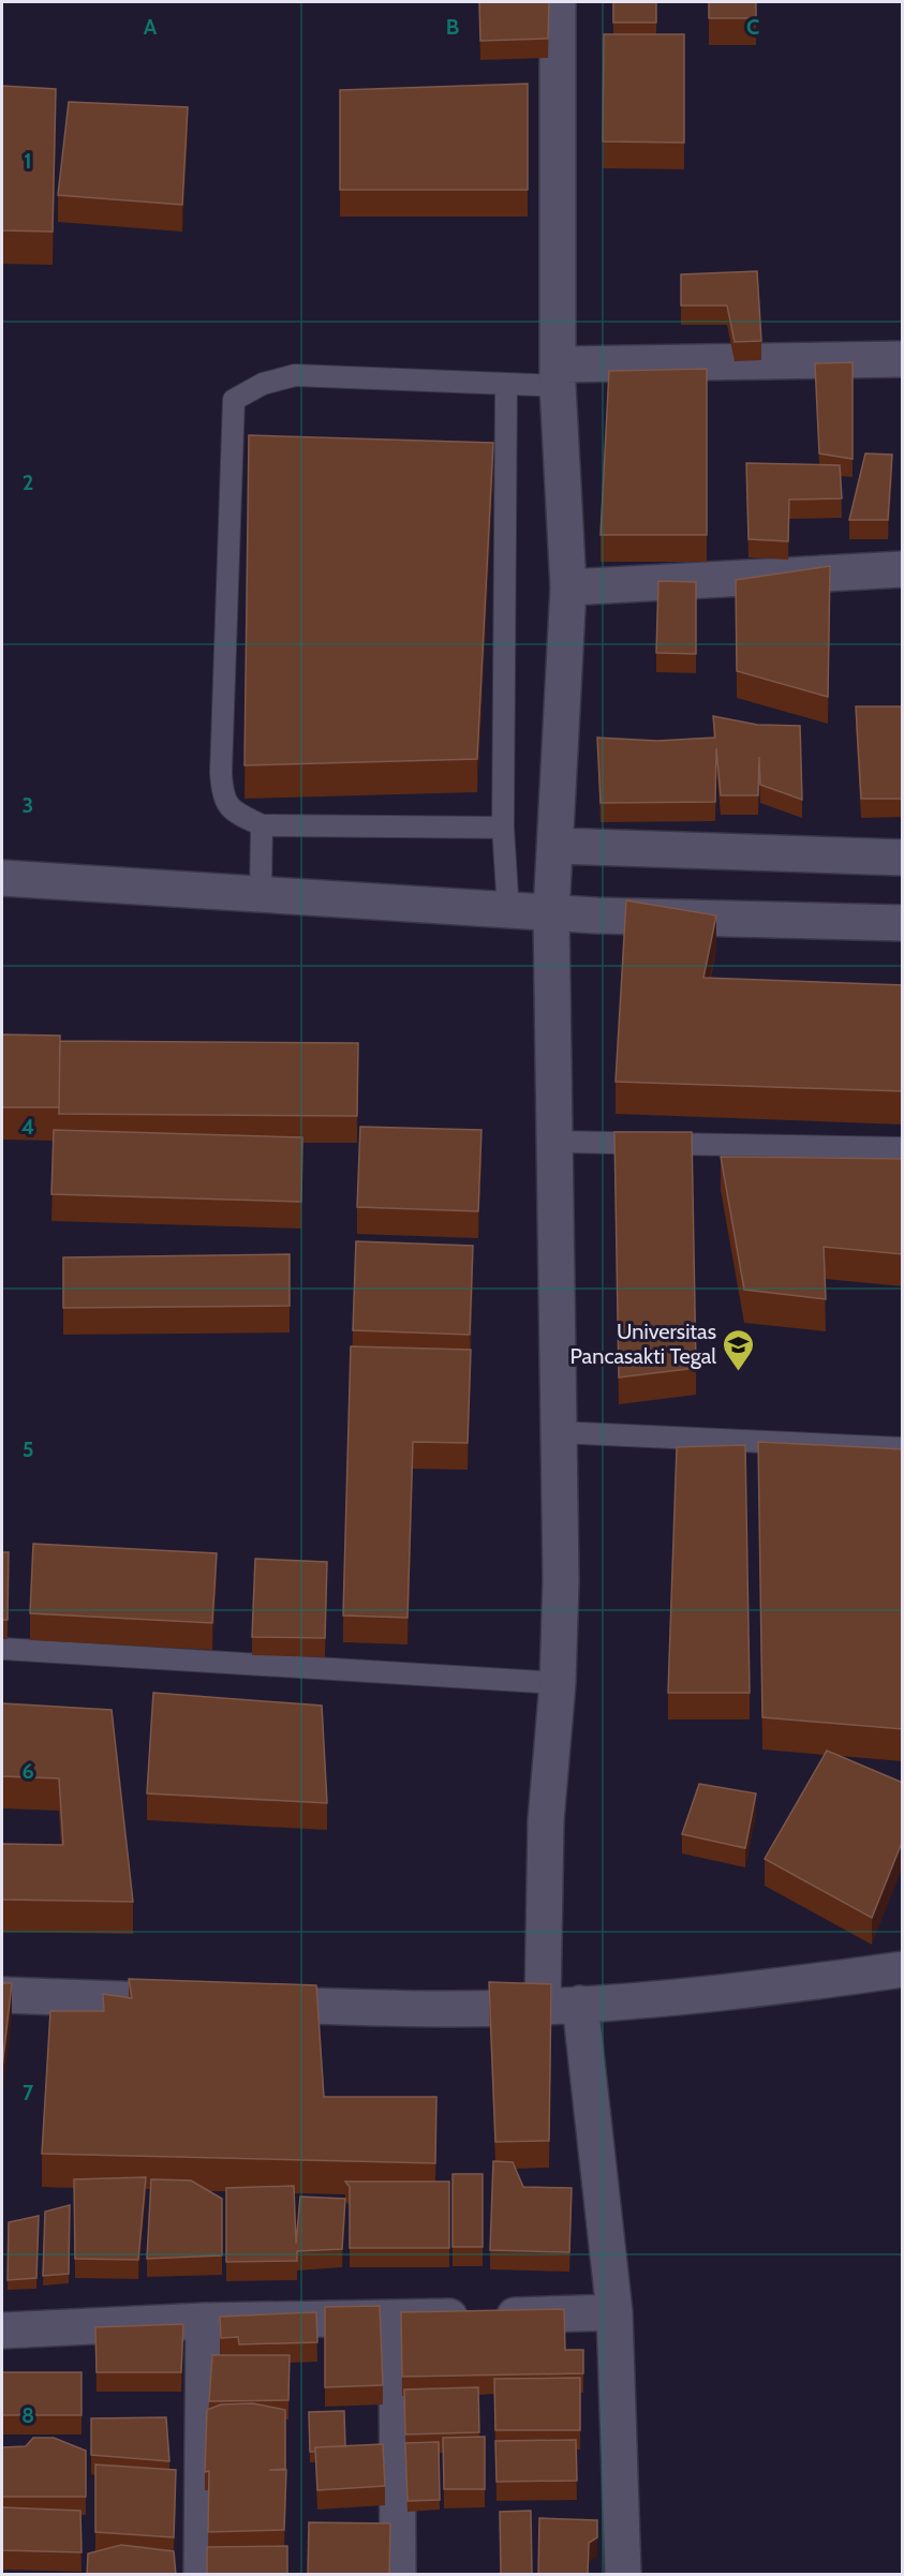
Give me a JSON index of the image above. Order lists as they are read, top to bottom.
{
  "places": {
    "school or university": ["Universitas Pancasakti Tegal"]
  },
  "grid": {
    "columns": ["A", "B", "C"],
    "rows": [
      "1",
      "2",
      "3",
      "4",
      "5",
      "6",
      "7",
      "8"
    ]
  }
}
